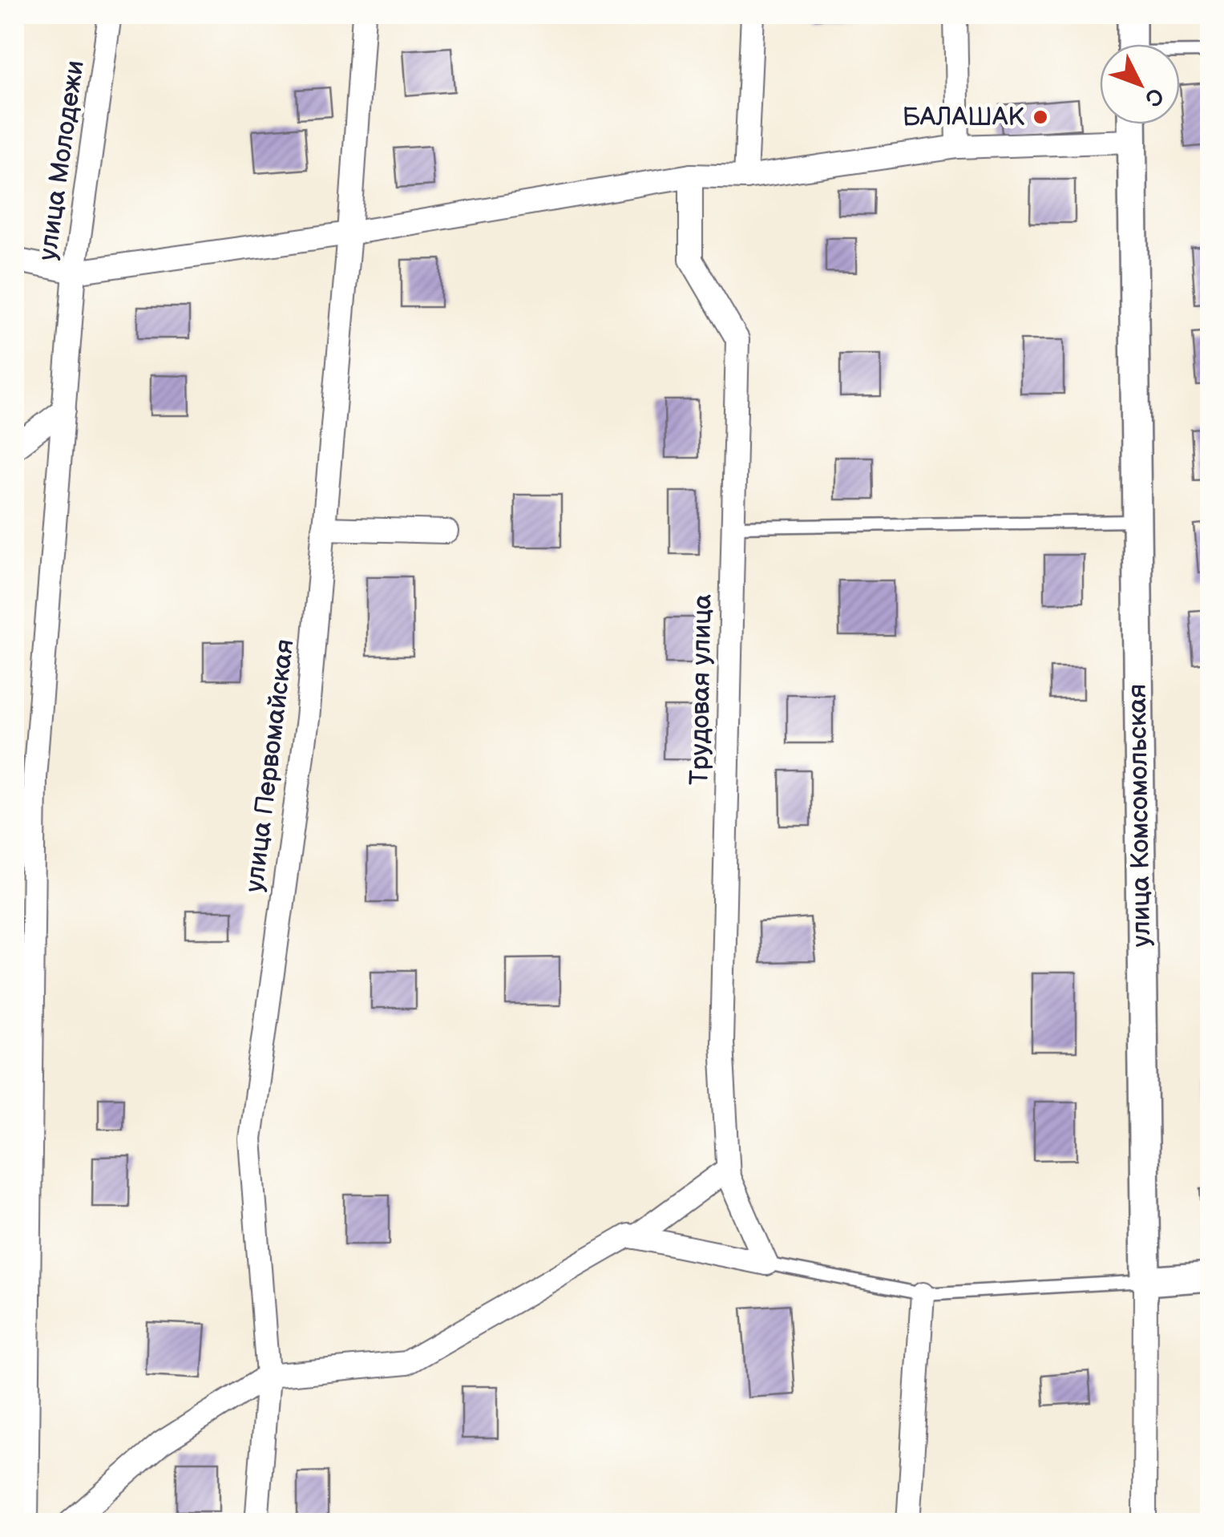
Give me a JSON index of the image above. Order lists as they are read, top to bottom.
{
  "streets": {
    "street": [
      "улица Молодежи",
      "Трудовая улица",
      "улица Первомайская",
      "улица Комсомольская"
    ]
  },
  "places": ["БАЛАШАК"],
  "north": "bottom right"
}
